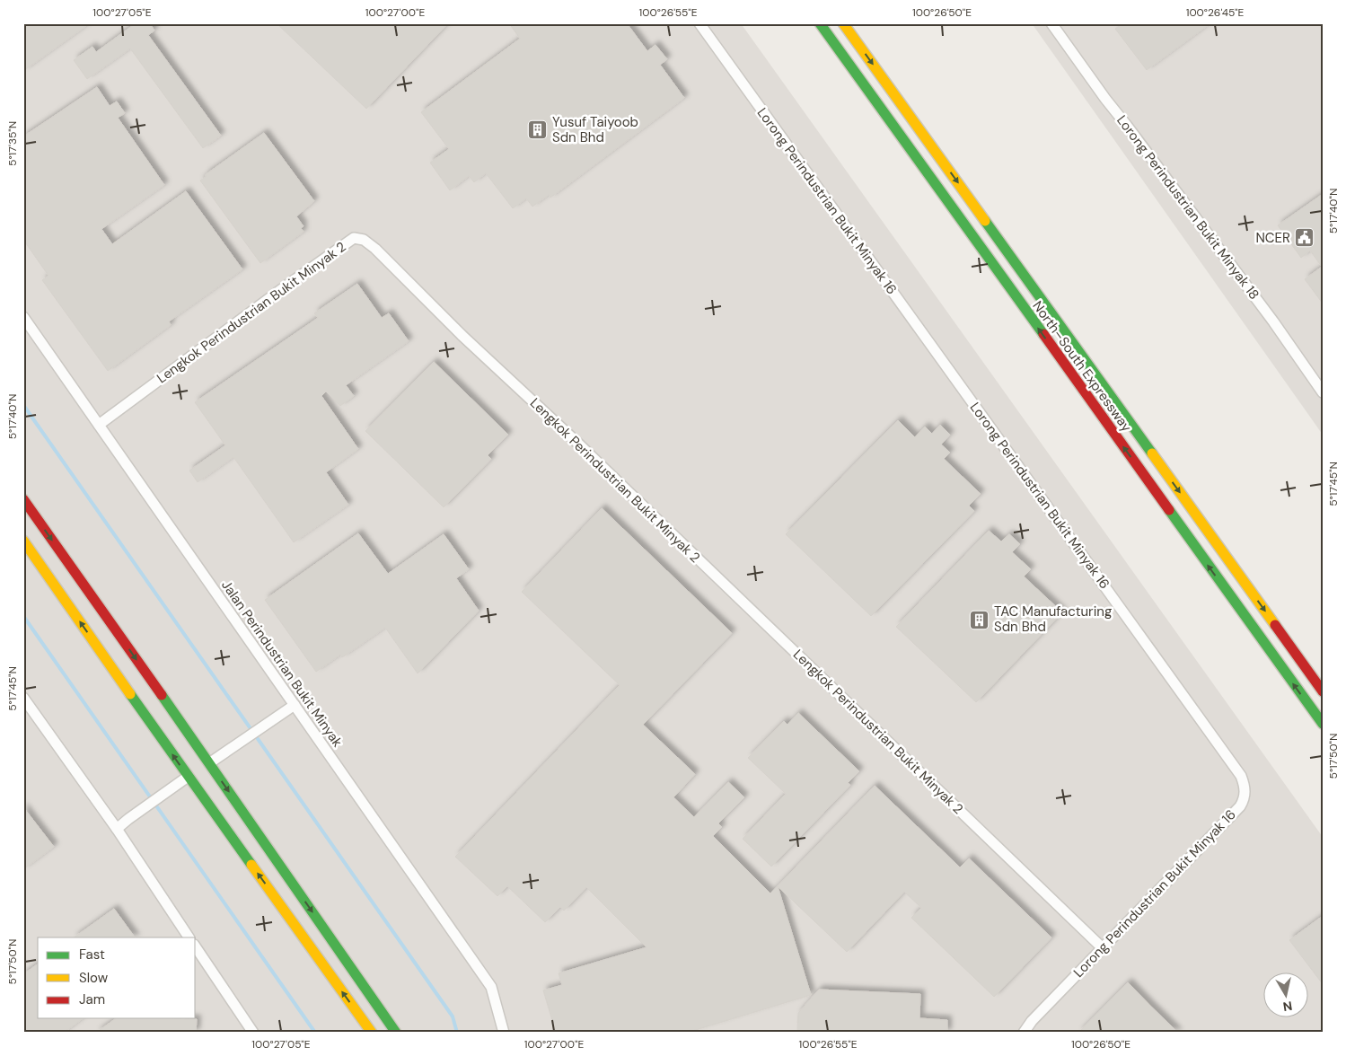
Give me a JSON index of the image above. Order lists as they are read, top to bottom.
{
  "streets": {
    "main road": ["North–South Expressway"],
    "street": [
      "Lorong Perindustrian Bukit Minyak 16",
      "Lorong Perindustrian Bukit Minyak 18",
      "Lengkok Perindustrian Bukit Minyak 2",
      "Jalan Perindustrian Bukit Minyak"
    ]
  },
  "crossings": [
    ["Lorong Perindustrian Bukit Minyak 16", "Lengkok Perindustrian Bukit Minyak 2"],
    ["Lengkok Perindustrian Bukit Minyak 2", "Jalan Perindustrian Bukit Minyak"]
  ],
  "places": {
    "building": ["Yusuf Taiyoob Sdn Bhd", "TAC Manufacturing Sdn Bhd"],
    "public building": ["NCER"]
  },
  "legend": ["Fast", "Slow", "Jam"],
  "north": "bottom",
  "coordinates": [
    "100°27'05\"E",
    "100°27'00\"E",
    "100°26'55\"E",
    "100°26'50\"E",
    "100°26'45\"E",
    "5°17'35\"N",
    "5°17'40\"N",
    "5°17'45\"N",
    "5°17'50\"N"
  ]
}
